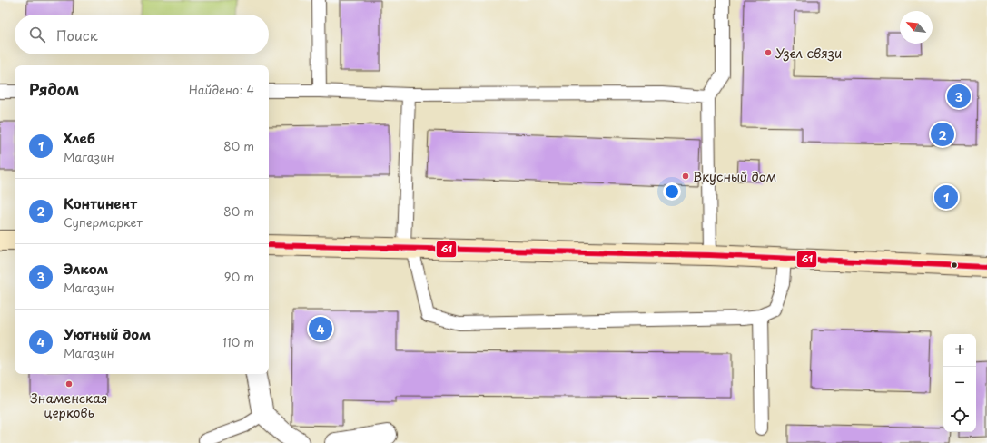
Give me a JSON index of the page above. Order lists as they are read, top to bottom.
{
  "places": ["Узел связи", "Вкусный дом", "Знаменская церковь"],
  "lines": ["transit line 61"],
  "north": "top left",
  "page": {
    "search": "Поиск",
    "heading": ["Рядом", "Найдено: 4"],
    "pins": [
      "3",
      "2",
      "1",
      "4"
    ],
    "list": [
      {
        "mark": "1",
        "name": "Хлеб",
        "note": "Магазин",
        "value": "80 m"
      },
      {
        "mark": "2",
        "name": "Континент",
        "note": "Супермаркет",
        "value": "80 m"
      },
      {
        "mark": "3",
        "name": "Элком",
        "note": "Магазин",
        "value": "90 m"
      },
      {
        "mark": "4",
        "name": "Уютный дом",
        "note": "Магазин",
        "value": "110 m"
      }
    ],
    "map_buttons": ["+", "−"]
  }
}
